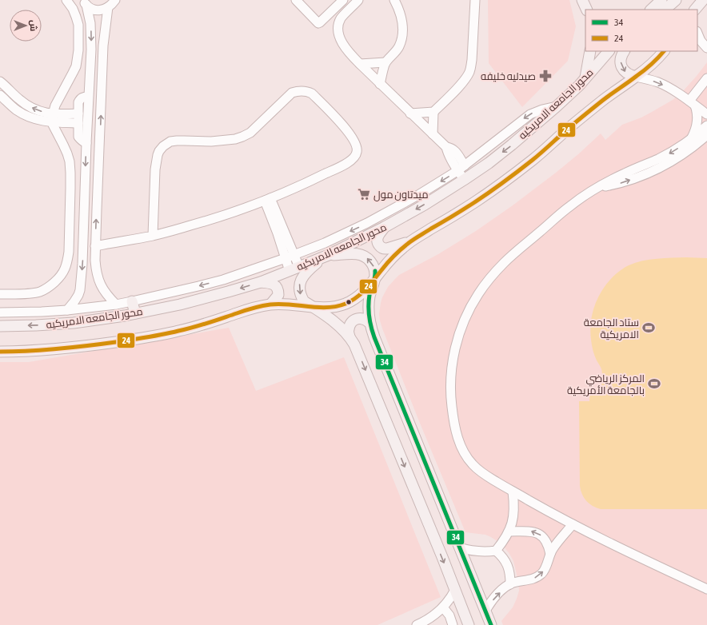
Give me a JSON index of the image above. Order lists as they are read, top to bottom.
{
  "streets": {
    "main road": ["محور الجامعه الامريكيه"]
  },
  "places": {
    "pharmacy": ["صيدليه خليفه"],
    "supermarket": ["ميدتاون مول"],
    "sports": ["ستاد الجامعة الامريكية", "المركز الرياضي بالجامعة الأمريكية"]
  },
  "lines": ["transit line 24", "transit line 34"],
  "legend": ["34", "24"],
  "north": "right"
}
